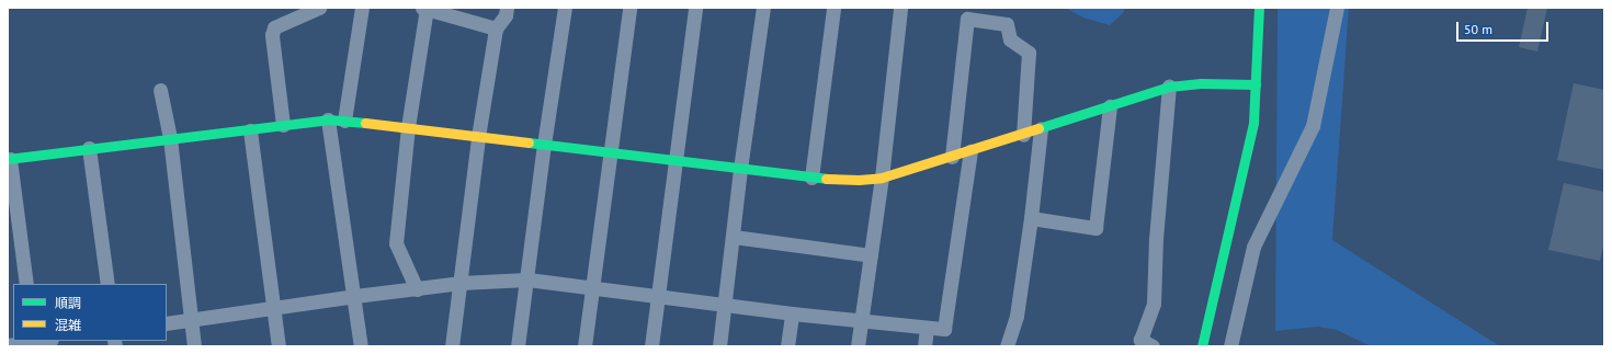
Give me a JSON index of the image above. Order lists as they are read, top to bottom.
{
  "legend": ["順調", "混雑"],
  "scale_bar": "50 m"
}
